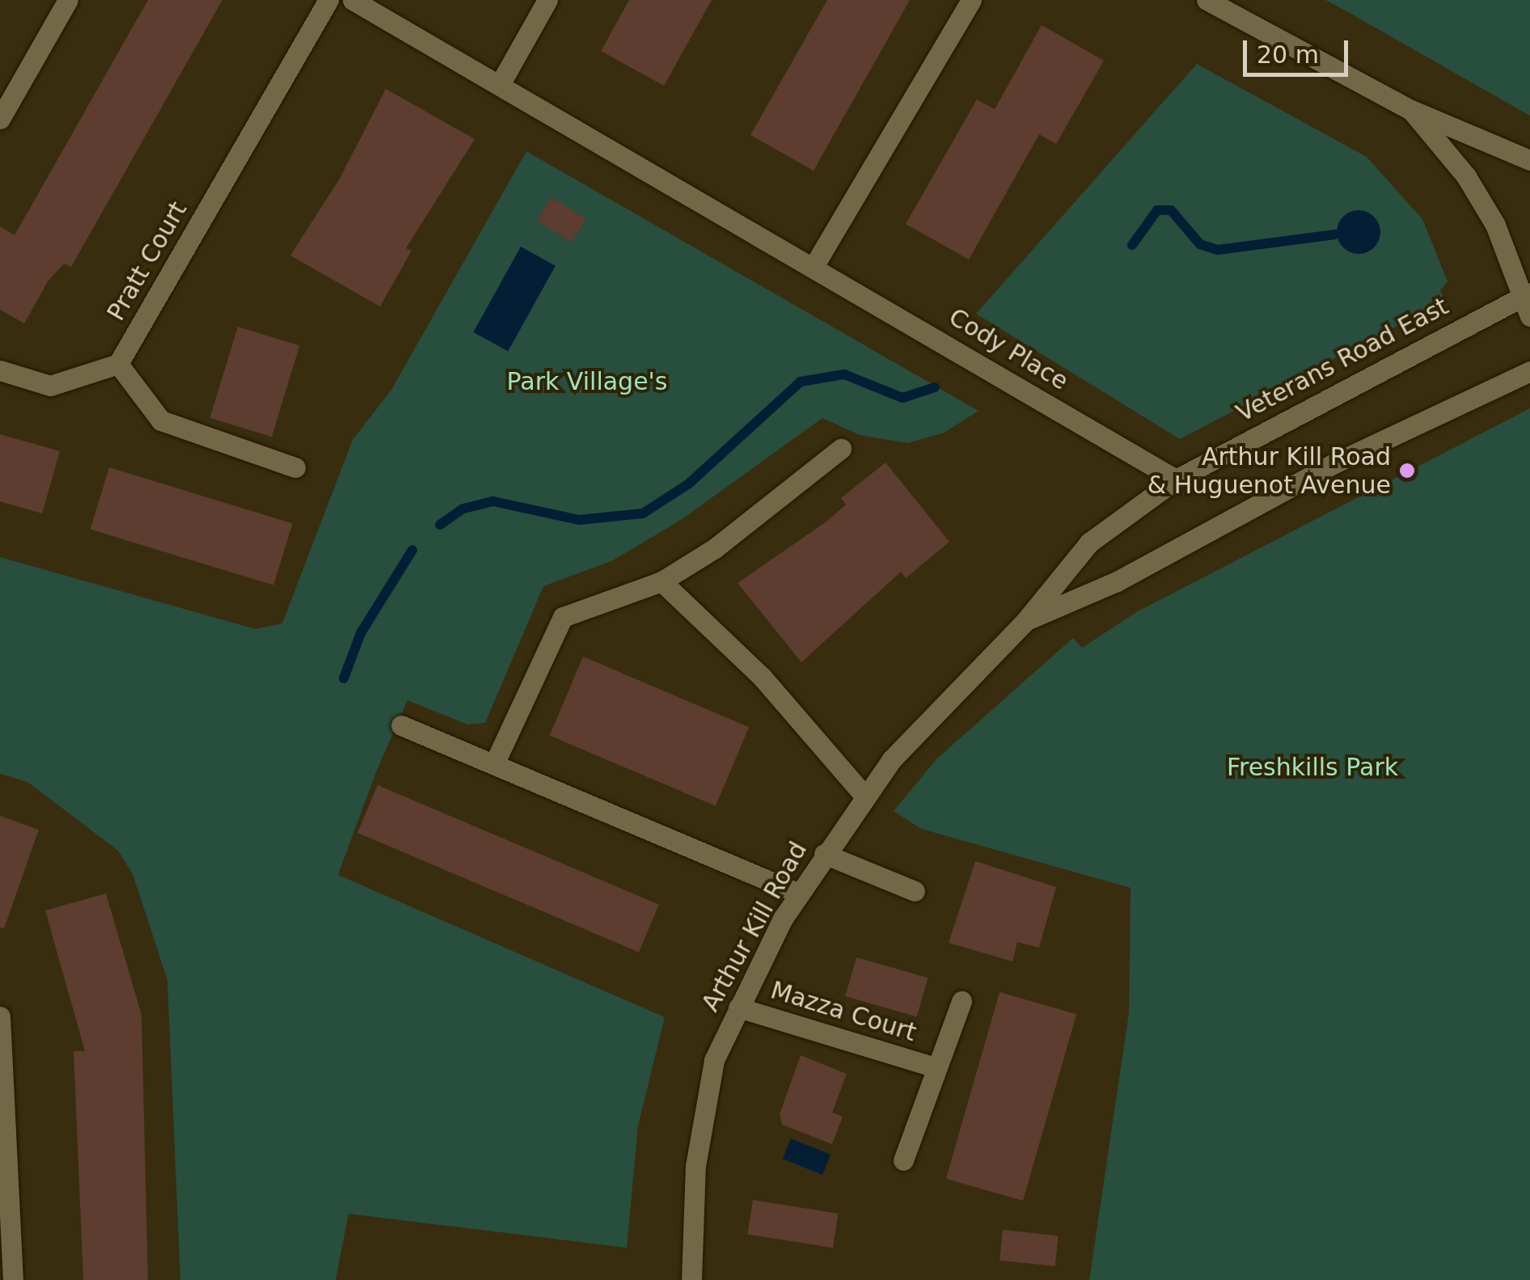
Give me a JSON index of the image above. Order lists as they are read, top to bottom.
{
  "streets": {
    "street": [
      "Pratt Court",
      "Cody Place",
      "Veterans Road East",
      "Arthur Kill Road",
      "Mazza Court"
    ]
  },
  "crossings": [
    ["Cody Place", "Veterans Road East"],
    ["Veterans Road East", "Arthur Kill Road"],
    ["Arthur Kill Road", "Mazza Court"]
  ],
  "parks": ["Park Village's", "Freshkills Park"],
  "places": ["Arthur Kill Road & Huguenot Avenue"],
  "scale_bar": "20 m"
}
